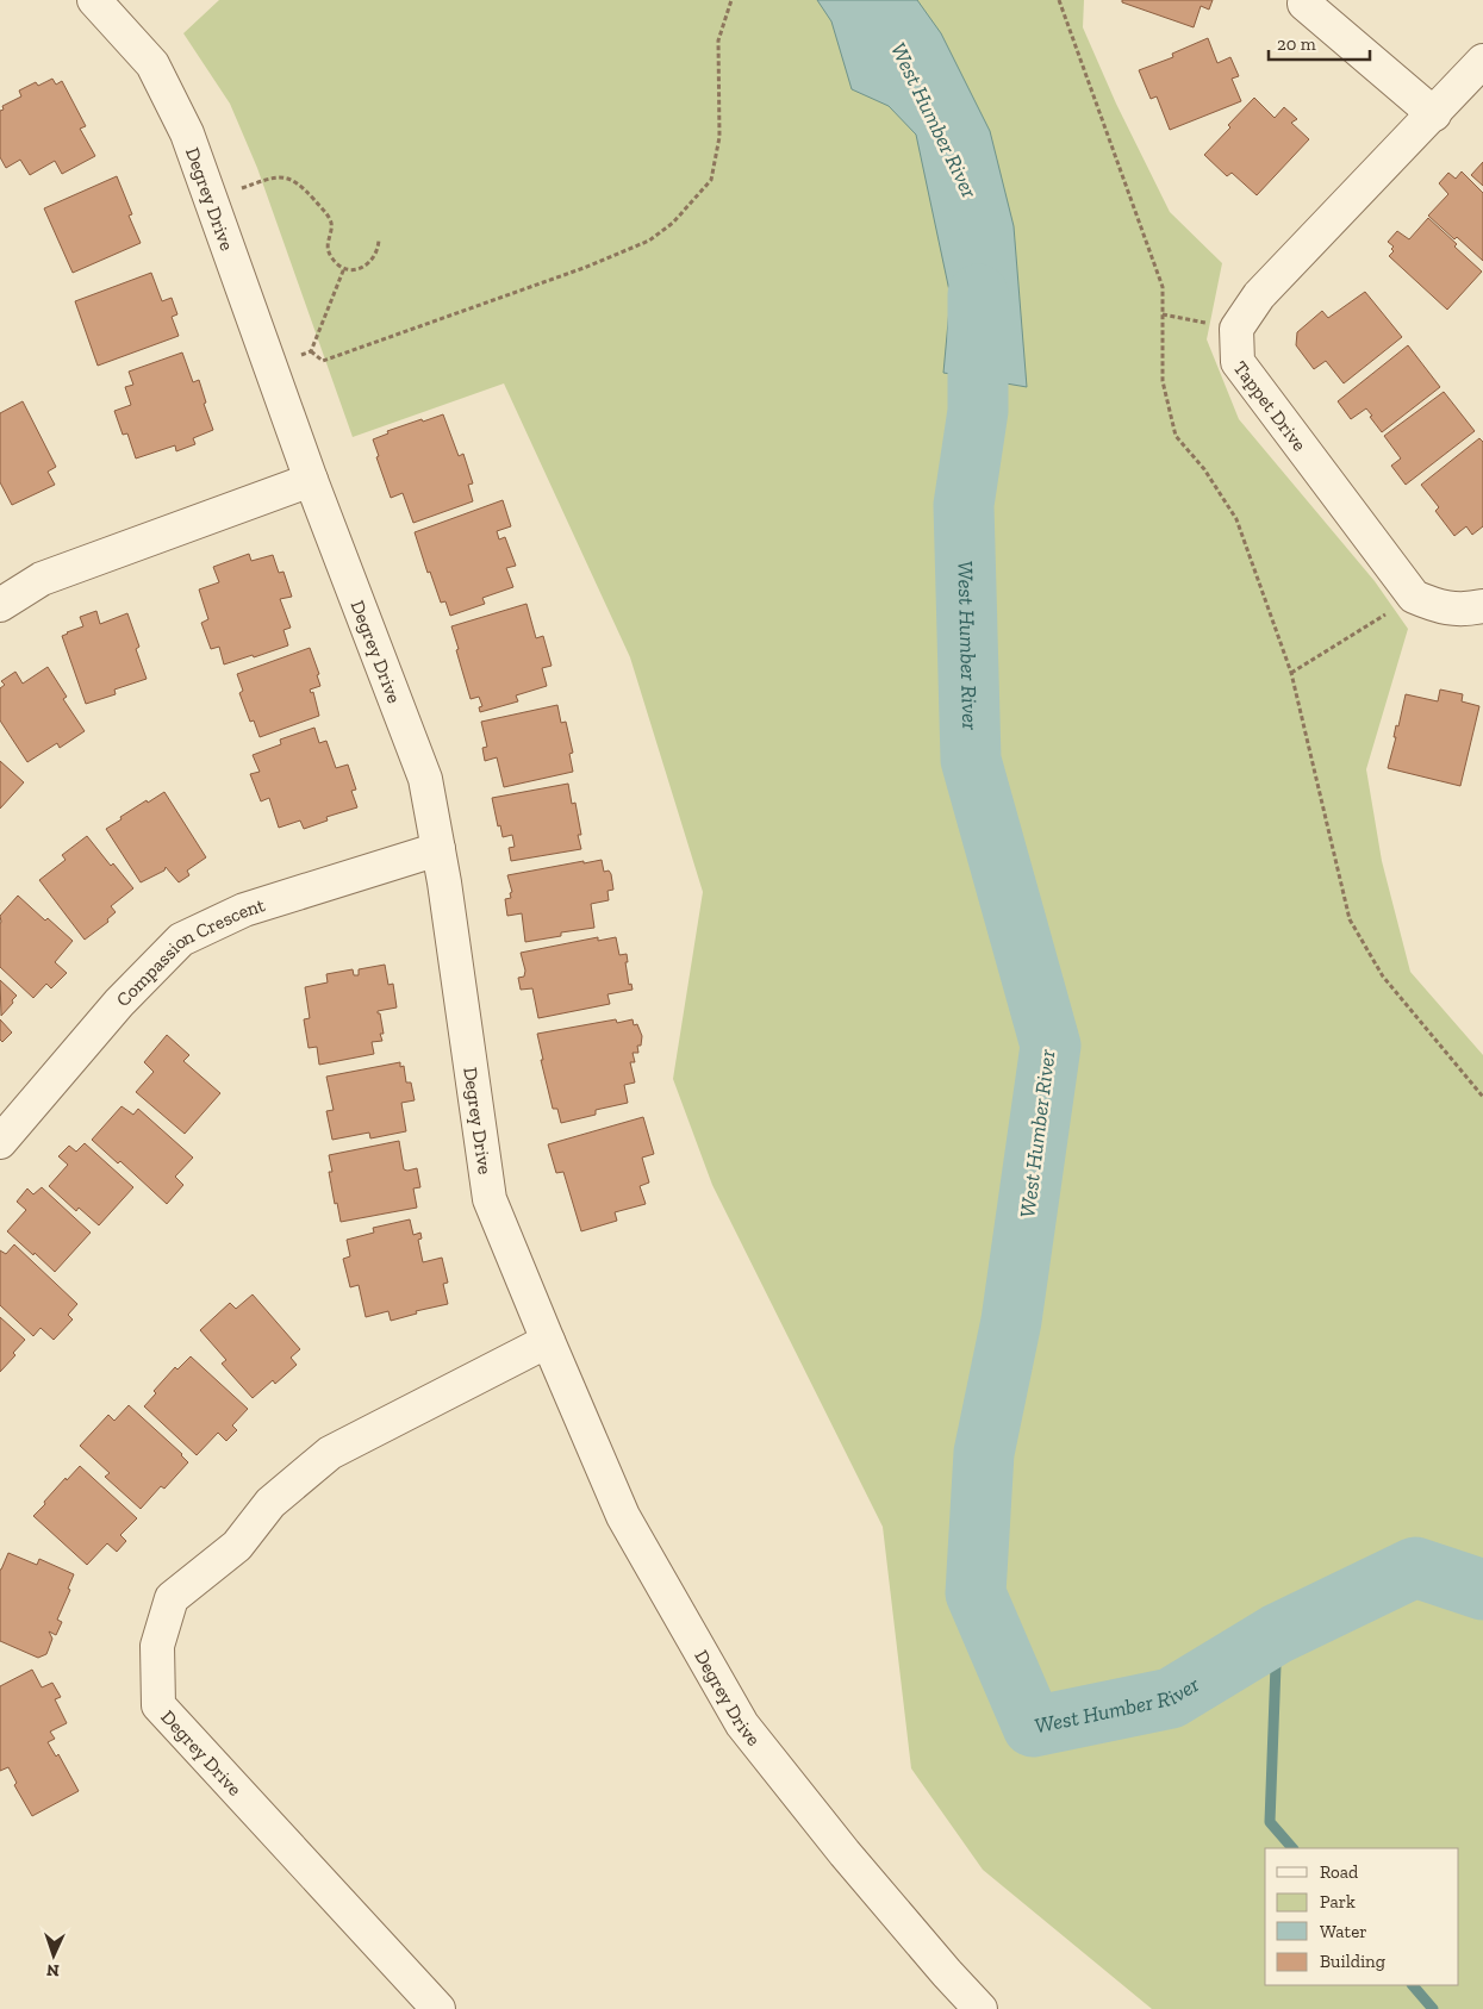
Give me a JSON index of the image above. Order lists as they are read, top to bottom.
{
  "streets": {
    "street": ["Degrey Drive", "Tappet Drive", "Compassion Crescent"]
  },
  "crossings": [
    ["Degrey Drive", "Compassion Crescent"]
  ],
  "water": ["West Humber River"],
  "legend": [
    "Road",
    "Park",
    "Water",
    "Building"
  ],
  "scale_bar": "20 m",
  "north": "bottom"
}
